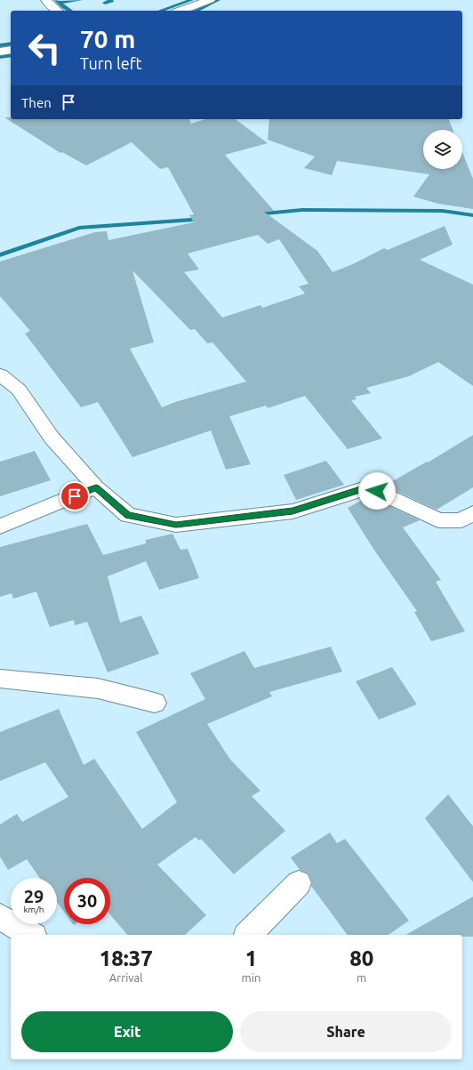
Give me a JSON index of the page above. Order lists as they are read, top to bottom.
{
  "page": {
    "turn": ["70 m", "Turn left"],
    "then": "Then",
    "speed": "29 km/h",
    "limit": "30",
    "eta": [
      "18:37",
      "Arrival",
      "1",
      "min",
      "80",
      "m"
    ],
    "buttons": ["Exit", "Share"]
  }
}
